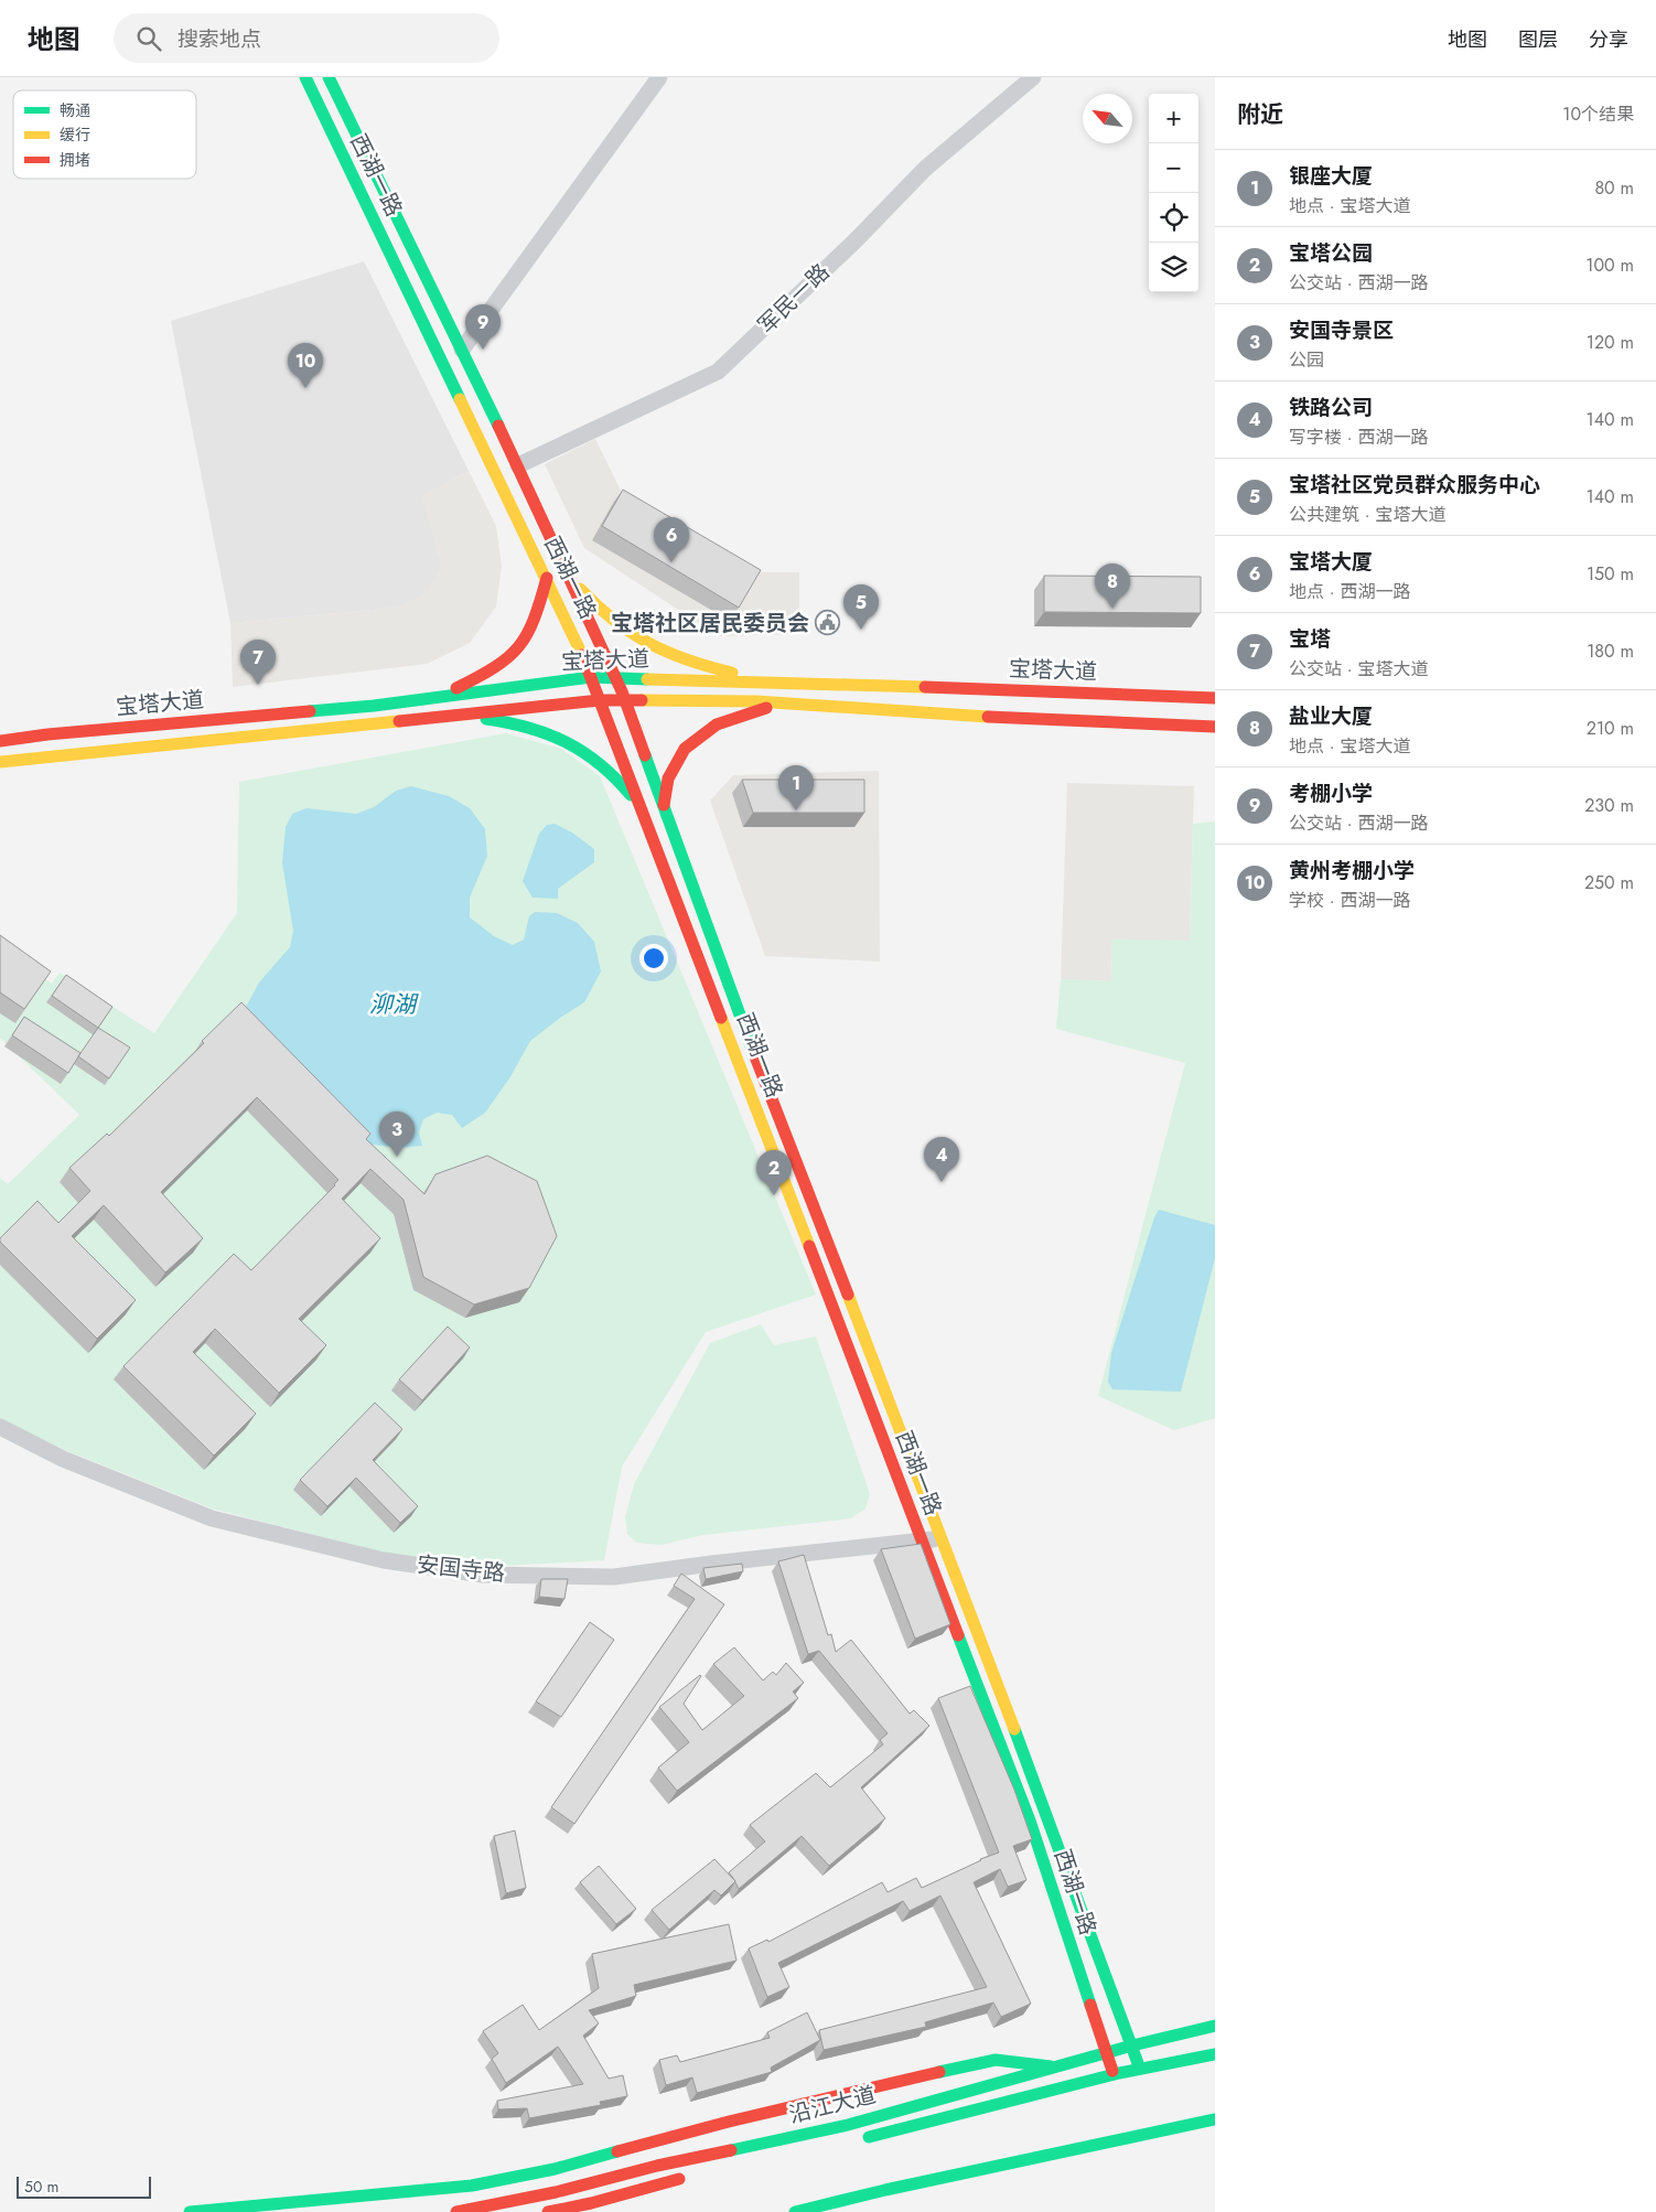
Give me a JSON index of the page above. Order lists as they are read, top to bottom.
{
  "streets": {
    "main road": ["西湖一路", "宝塔大道", "沿江大道"],
    "street": ["军民一路", "安国寺路"]
  },
  "crossings": [
    ["西湖一路", "军民一路"],
    ["西湖一路", "宝塔大道"],
    ["西湖一路", "安国寺路"],
    ["西湖一路", "沿江大道"]
  ],
  "water": ["泖湖"],
  "places": {
    "public building": ["宝塔社区居民委员会"]
  },
  "legend": ["畅通", "缓行", "拥堵"],
  "scale_bar": "50 m",
  "north": "top left",
  "page": {
    "header": "地图",
    "search": "搜索地点",
    "nav": ["地图", "图层", "分享"],
    "heading": ["附近", "10个结果"],
    "map_buttons": ["+", "−"],
    "list": [
      {
        "mark": "1",
        "name": "银座大厦",
        "note": "地点 · 宝塔大道",
        "value": "80 m"
      },
      {
        "mark": "2",
        "name": "宝塔公园",
        "note": "公交站 · 西湖一路",
        "value": "100 m"
      },
      {
        "mark": "3",
        "name": "安国寺景区",
        "note": "公园",
        "value": "120 m"
      },
      {
        "mark": "4",
        "name": "铁路公司",
        "note": "写字楼 · 西湖一路",
        "value": "140 m"
      },
      {
        "mark": "5",
        "name": "宝塔社区党员群众服务中心",
        "note": "公共建筑 · 宝塔大道",
        "value": "140 m"
      },
      {
        "mark": "6",
        "name": "宝塔大厦",
        "note": "地点 · 西湖一路",
        "value": "150 m"
      },
      {
        "mark": "7",
        "name": "宝塔",
        "note": "公交站 · 宝塔大道",
        "value": "180 m"
      },
      {
        "mark": "8",
        "name": "盐业大厦",
        "note": "地点 · 宝塔大道",
        "value": "210 m"
      },
      {
        "mark": "9",
        "name": "考棚小学",
        "note": "公交站 · 西湖一路",
        "value": "230 m"
      },
      {
        "mark": "10",
        "name": "黄州考棚小学",
        "note": "学校 · 西湖一路",
        "value": "250 m"
      }
    ],
    "pins": [
      "9",
      "10",
      "6",
      "8",
      "5",
      "7",
      "1",
      "3",
      "4",
      "2"
    ],
    "scale": "50 m"
  }
}
